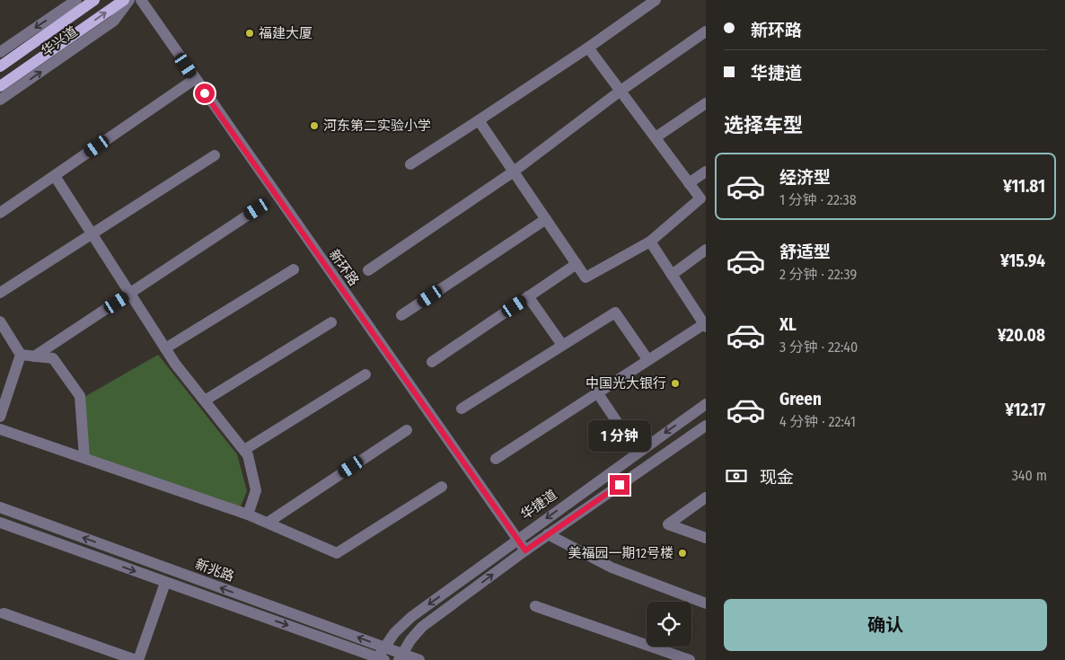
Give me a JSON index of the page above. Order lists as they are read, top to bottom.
{
  "streets": {
    "main road": ["华兴道"],
    "street": ["新环路", "华捷道", "新兆路"]
  },
  "crossings": [
    ["新环路", "华捷道"],
    ["华捷道", "新兆路"]
  ],
  "places": [
    "福建大厦",
    "河东第二实验小学",
    "中国光大银行",
    "美福园一期12号楼"
  ],
  "page": {
    "banner": ["新环路", "华捷道"],
    "heading": "选择车型",
    "list": [
      {
        "name": "经济型",
        "note": "1 分钟 · 22:38",
        "value": "¥11.81"
      },
      {
        "name": "舒适型",
        "note": "2 分钟 · 22:39",
        "value": "¥15.94"
      },
      {
        "name": "XL",
        "note": "3 分钟 · 22:40",
        "value": "¥20.08"
      },
      {
        "name": "Green",
        "note": "4 分钟 · 22:41",
        "value": "¥12.17"
      }
    ],
    "bubble": "1 分钟",
    "pay": ["现金", "340 m"],
    "buttons": "确认"
  }
}
